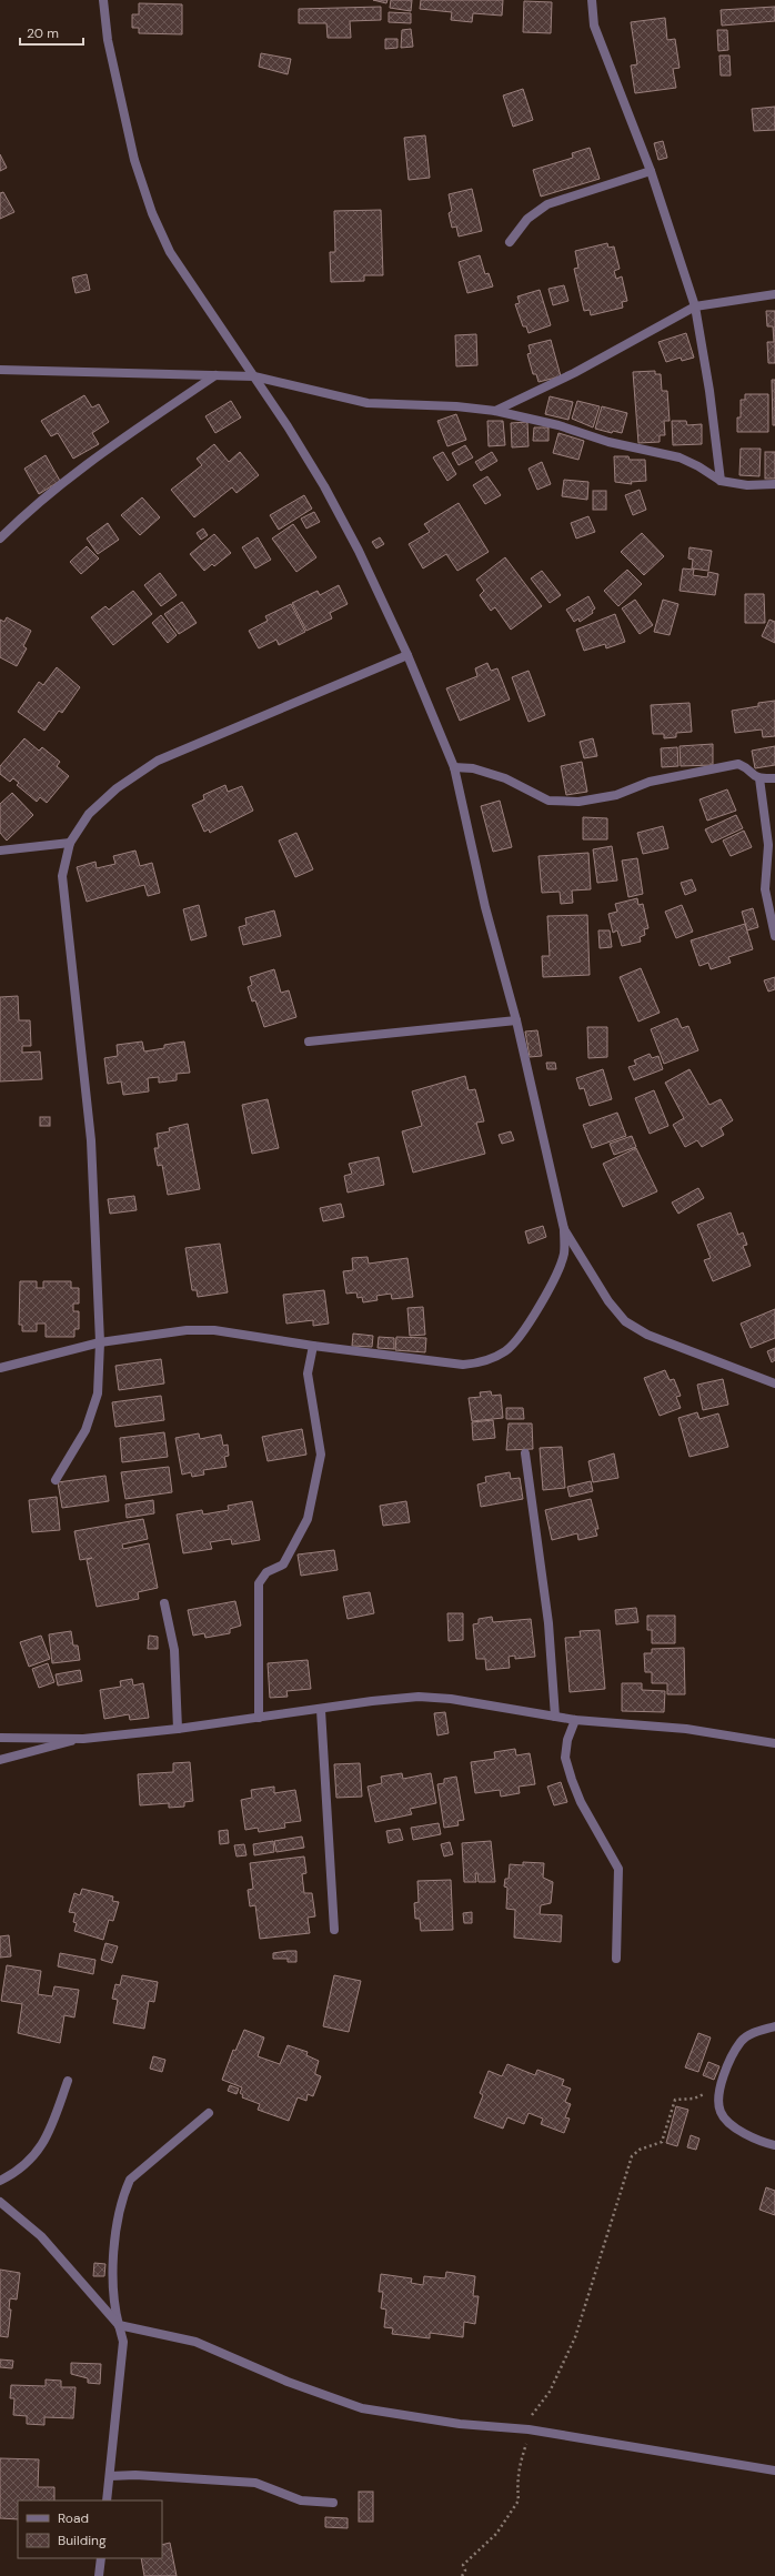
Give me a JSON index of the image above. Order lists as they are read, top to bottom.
{
  "legend": ["Road", "Building"],
  "scale_bar": "20 m"
}
